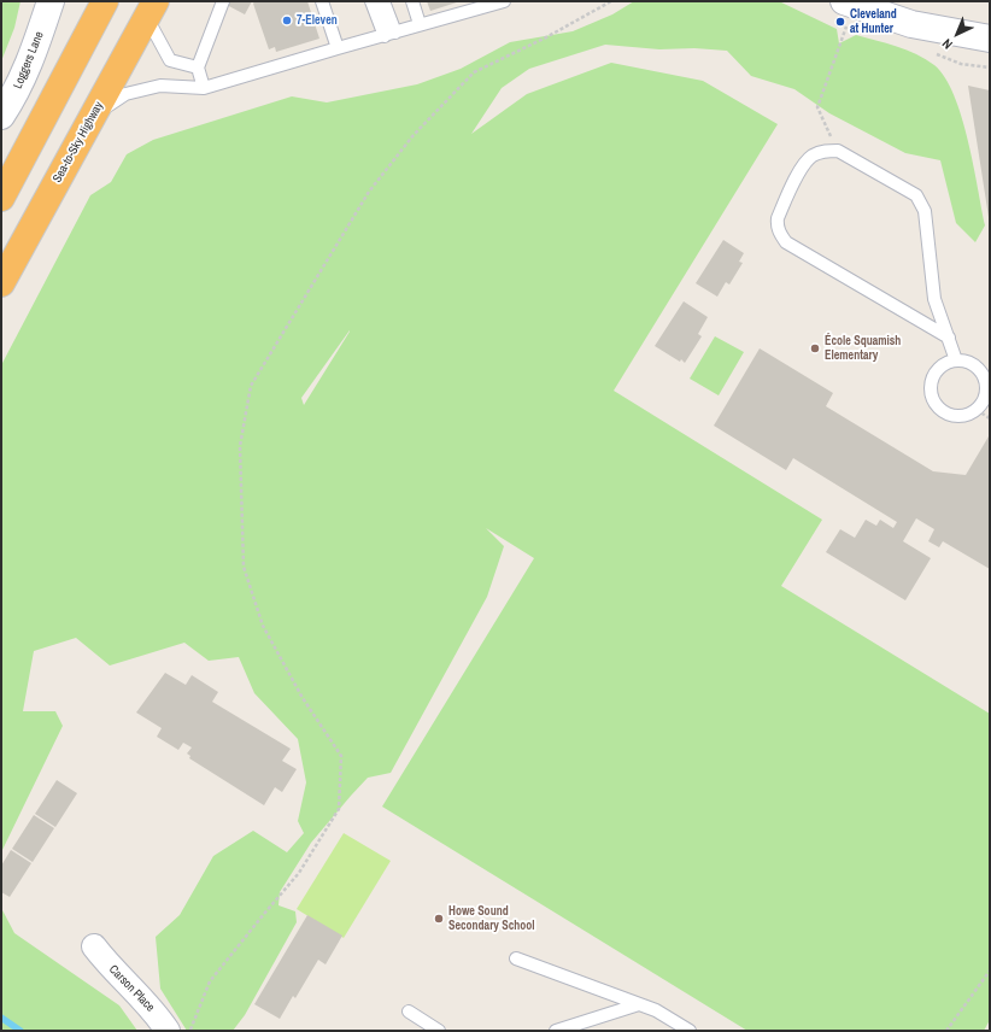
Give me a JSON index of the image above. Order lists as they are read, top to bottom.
{
  "streets": {
    "highway": ["Sea-to-Sky Highway"],
    "street": ["Loggers Lane", "Carson Place"]
  },
  "places": [
    "7-Eleven",
    "Cleveland at Hunter",
    "École Squamish Elementary",
    "Howe Sound Secondary School"
  ],
  "north": "bottom left"
}
